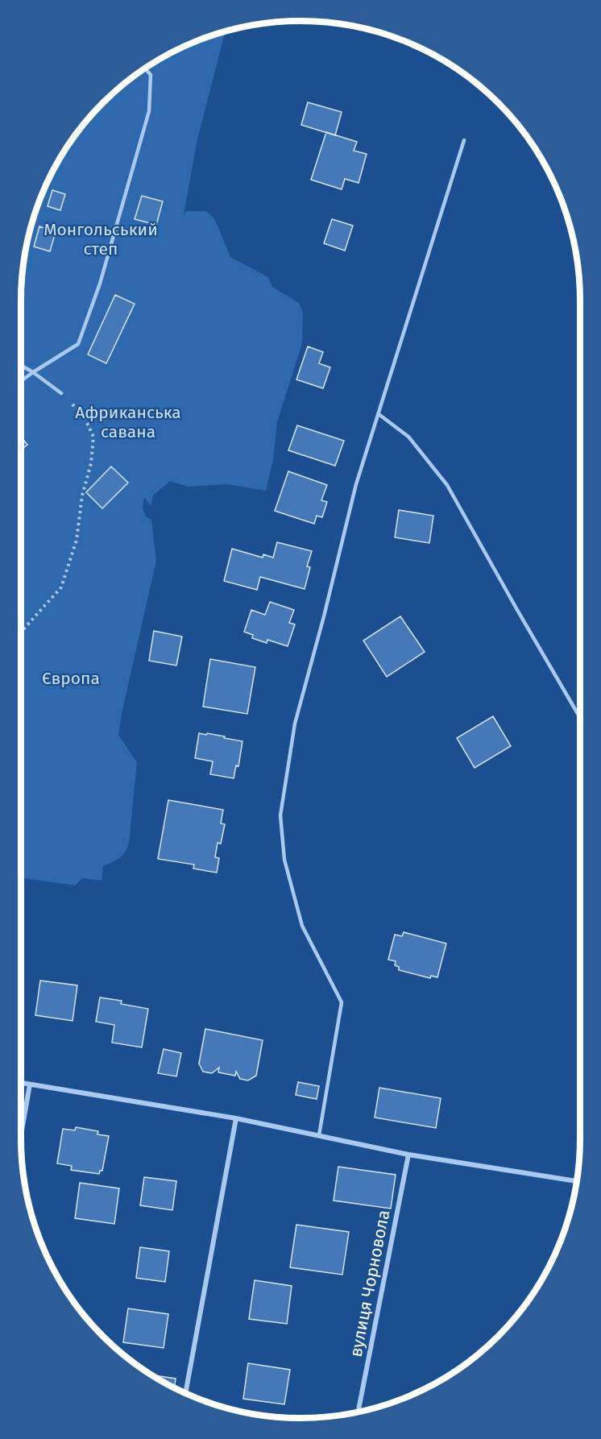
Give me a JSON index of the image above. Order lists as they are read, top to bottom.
{
  "streets": {
    "street": ["вулиця Чорновола"]
  },
  "parks": ["Монгольський степ", "Африканська савана", "Європа"]
}
